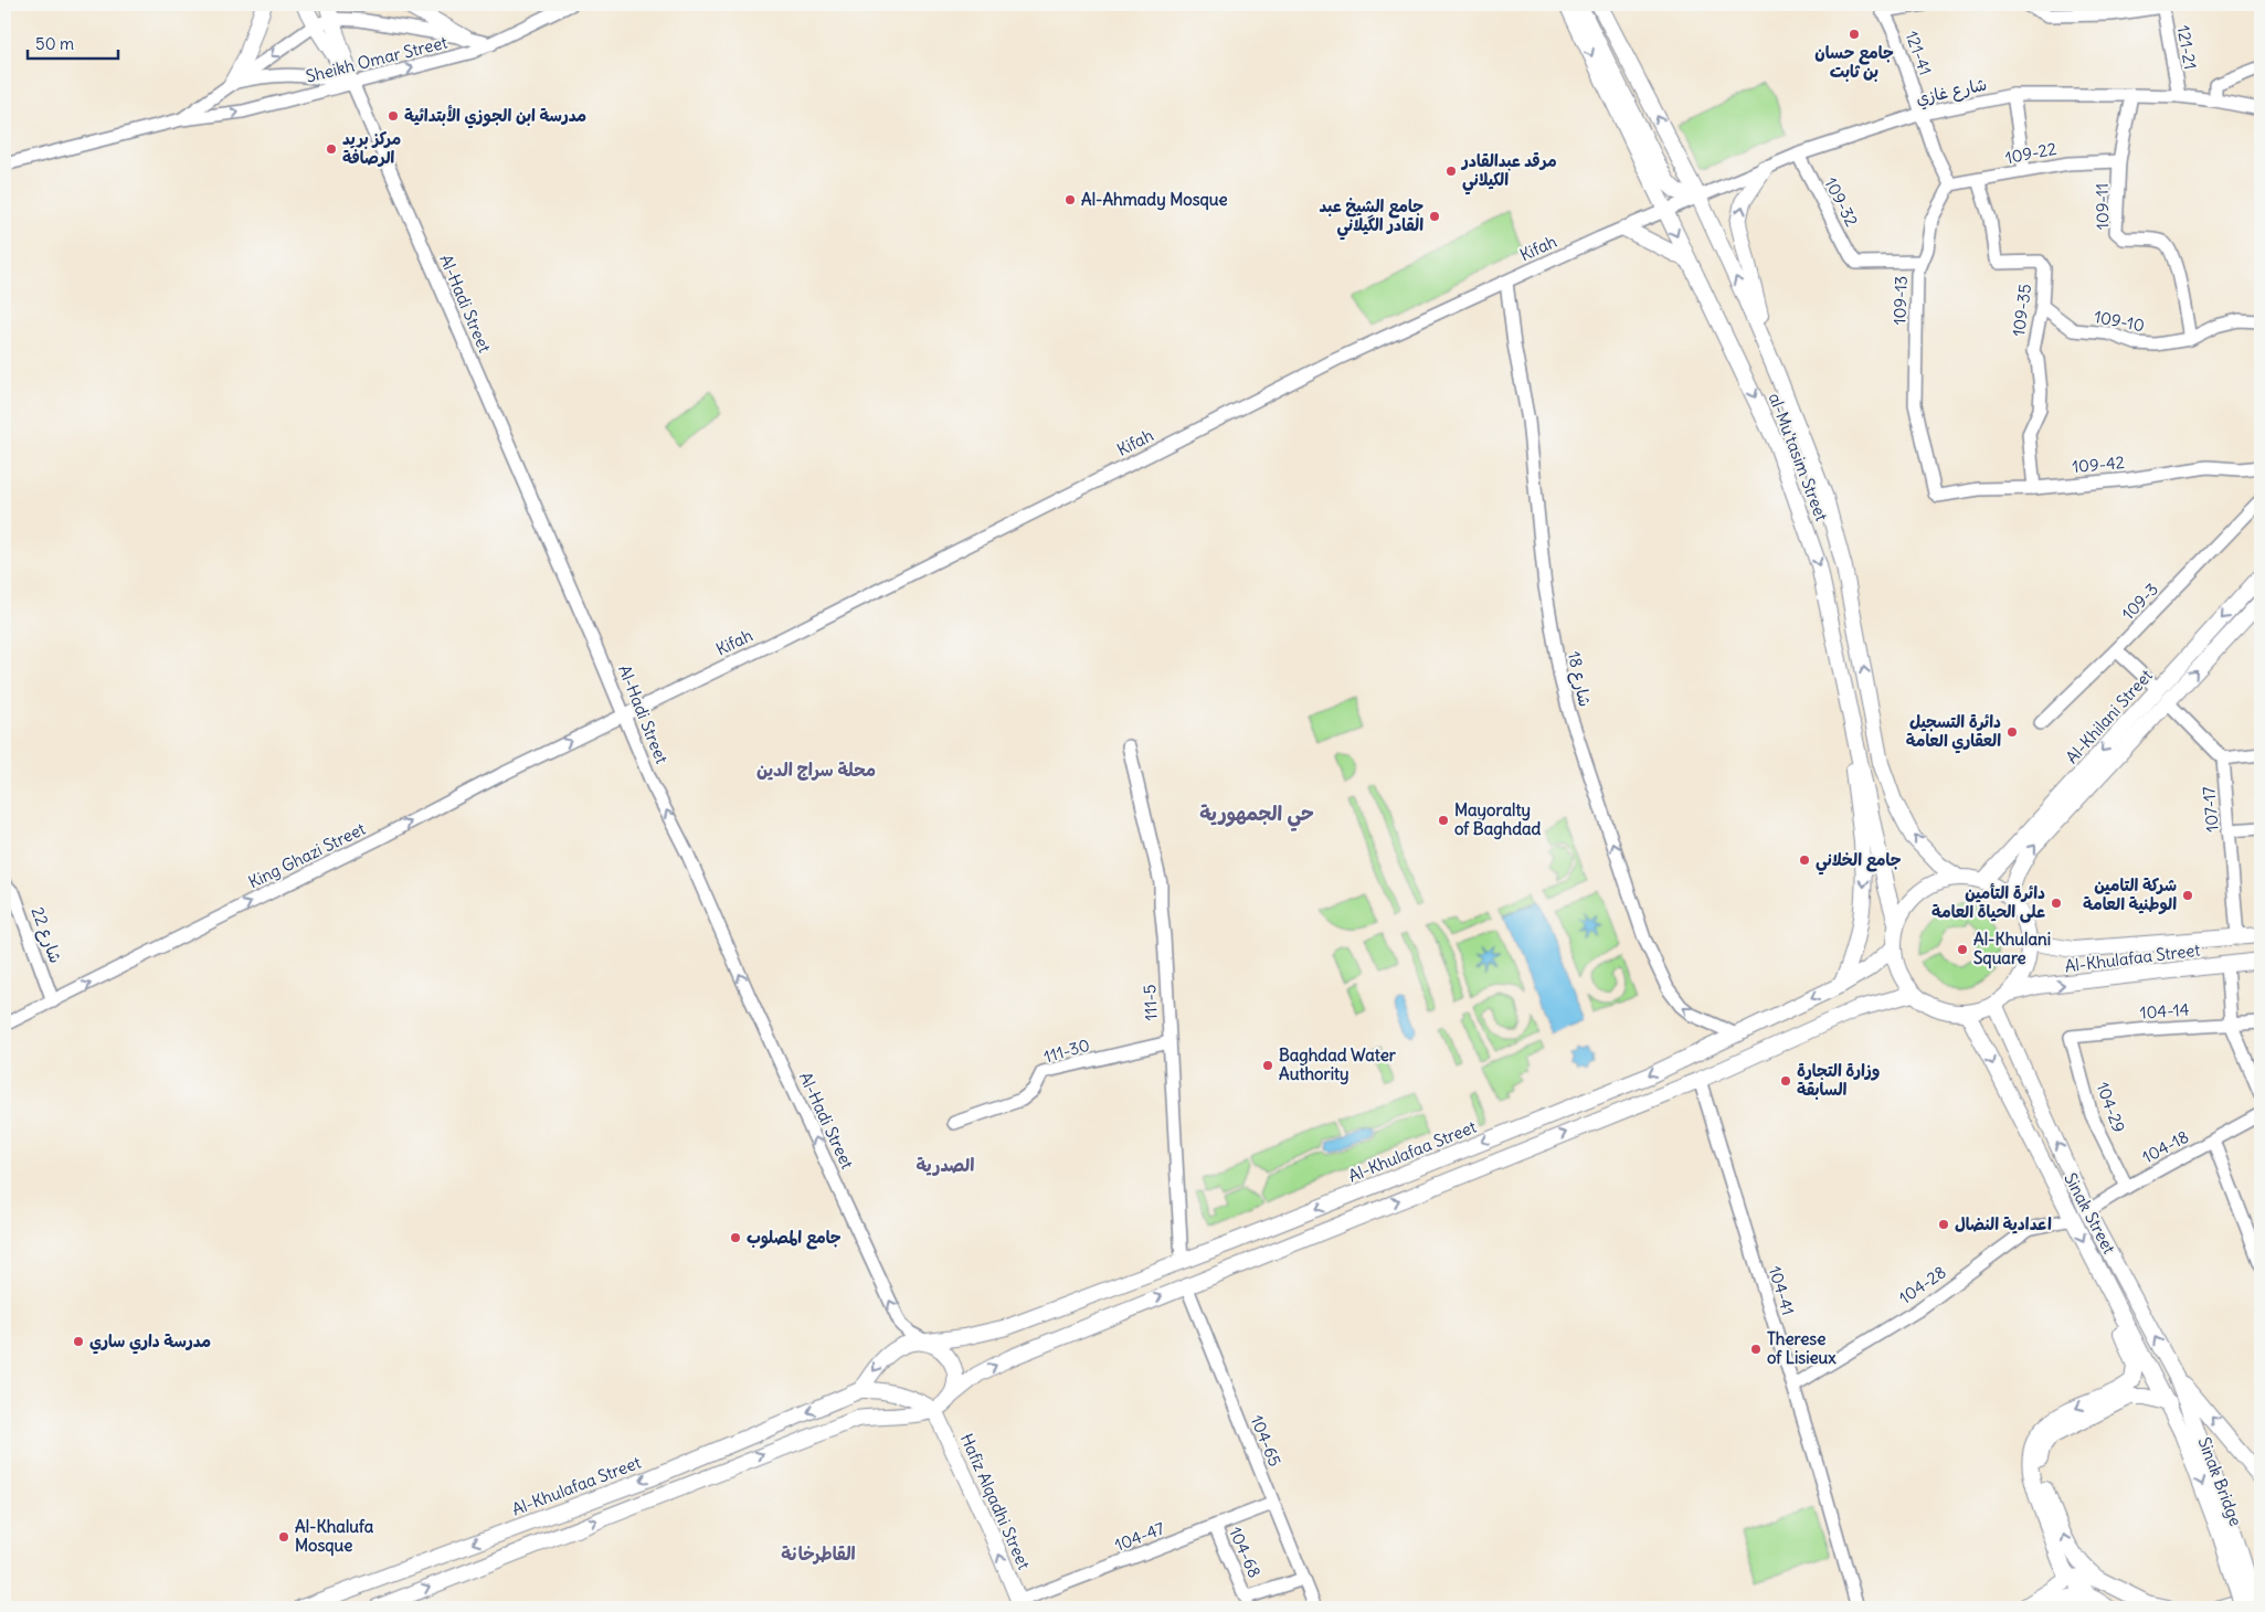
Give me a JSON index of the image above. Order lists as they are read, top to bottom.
{
  "streets": {
    "main road": [
      "al-Mu'tasim Street",
      "Al-Khilani Street",
      "Al-Khulafaa Street",
      "Sinak Street",
      "Sinak Bridge",
      "Hafiz Alqadhi Street"
    ],
    "street": [
      "121-21",
      "121-41",
      "Sheikh Omar Street",
      "شارع غازي",
      "109-22",
      "109-32",
      "109-11",
      "Kifah",
      "109-13",
      "Al-Hadi Street",
      "109-35",
      "109-10",
      "109-42",
      "109-3",
      "شارع 18",
      "107-17",
      "King Ghazi Street",
      "شارع 22",
      "111-5",
      "104-14",
      "111-30",
      "104-29",
      "104-18",
      "104-28",
      "104-41",
      "104-65",
      "104-47",
      "104-68"
    ]
  },
  "crossings": [
    ["121-21", "شارع غازي"],
    ["121-41", "شارع غازي"],
    ["Sheikh Omar Street", "Al-Hadi Street"],
    ["شارع غازي", "109-32"],
    ["شارع غازي", "109-11"],
    ["شارع غازي", "Kifah"],
    ["شارع غازي", "al-Mu'tasim Street"],
    ["109-22", "109-11"],
    ["109-22", "109-13"],
    ["109-22", "109-35"],
    ["109-32", "109-13"],
    ["109-11", "109-10"],
    ["Kifah", "Al-Hadi Street"],
    ["Kifah", "al-Mu'tasim Street"],
    ["Kifah", "شارع 18"],
    ["Kifah", "King Ghazi Street"],
    ["109-13", "109-42"],
    ["Al-Hadi Street", "King Ghazi Street"],
    ["Al-Hadi Street", "Al-Khulafaa Street"],
    ["109-35", "109-10"],
    ["109-35", "109-42"],
    ["al-Mu'tasim Street", "Al-Khilani Street"],
    ["al-Mu'tasim Street", "Al-Khulafaa Street"],
    ["al-Mu'tasim Street", "Sinak Street"],
    ["شارع 18", "Al-Khulafaa Street"],
    ["Al-Khilani Street", "Al-Khulafaa Street"],
    ["Al-Khilani Street", "Sinak Street"],
    ["107-17", "Al-Khulafaa Street"],
    ["King Ghazi Street", "شارع 22"],
    ["Al-Khulafaa Street", "111-5"],
    ["Al-Khulafaa Street", "Sinak Street"],
    ["111-5", "111-30"],
    ["104-14", "104-29"],
    ["104-29", "104-18"],
    ["104-18", "Sinak Street"],
    ["Sinak Street", "104-28"],
    ["Sinak Street", "Sinak Bridge"],
    ["104-28", "104-41"],
    ["104-65", "104-47"],
    ["104-65", "104-68"],
    ["Hafiz Alqadhi Street", "104-47"],
    ["104-47", "104-68"]
  ],
  "one_way": [
    "Al-Hadi Street",
    "شارع 18",
    "King Ghazi Street",
    "Hafiz Alqadhi Street"
  ],
  "districts": [
    "محلة سراج الدين",
    "حي الجمهورية",
    "الصدرية",
    "القاطرخانة"
  ],
  "places": [
    "جامع حسان بن ثابت",
    "مدرسة ابن الجوزي الأبتدائية",
    "مركز بريد الرصافة",
    "مرقد عبدالقادر الكيلاني",
    "Al-Ahmady Mosque",
    "جامع الشيخ عبد القادر الگيلاني",
    "دائرة التسجيل العقاري العامة",
    "Mayoralty of Baghdad",
    "جامع الخلاني",
    "شركة التامين الوطنية العامة",
    "دائرة التأمين على الحياة العامة",
    "Al-Khulani Square",
    "Baghdad Water Authority",
    "وزارة التجارة السابقة",
    "اعدادية النضال",
    "جامع المصلوب",
    "مدرسة داري ساري",
    "Therese of Lisieux",
    "Al-Khalufa Mosque"
  ],
  "scale_bar": "50 m"
}
